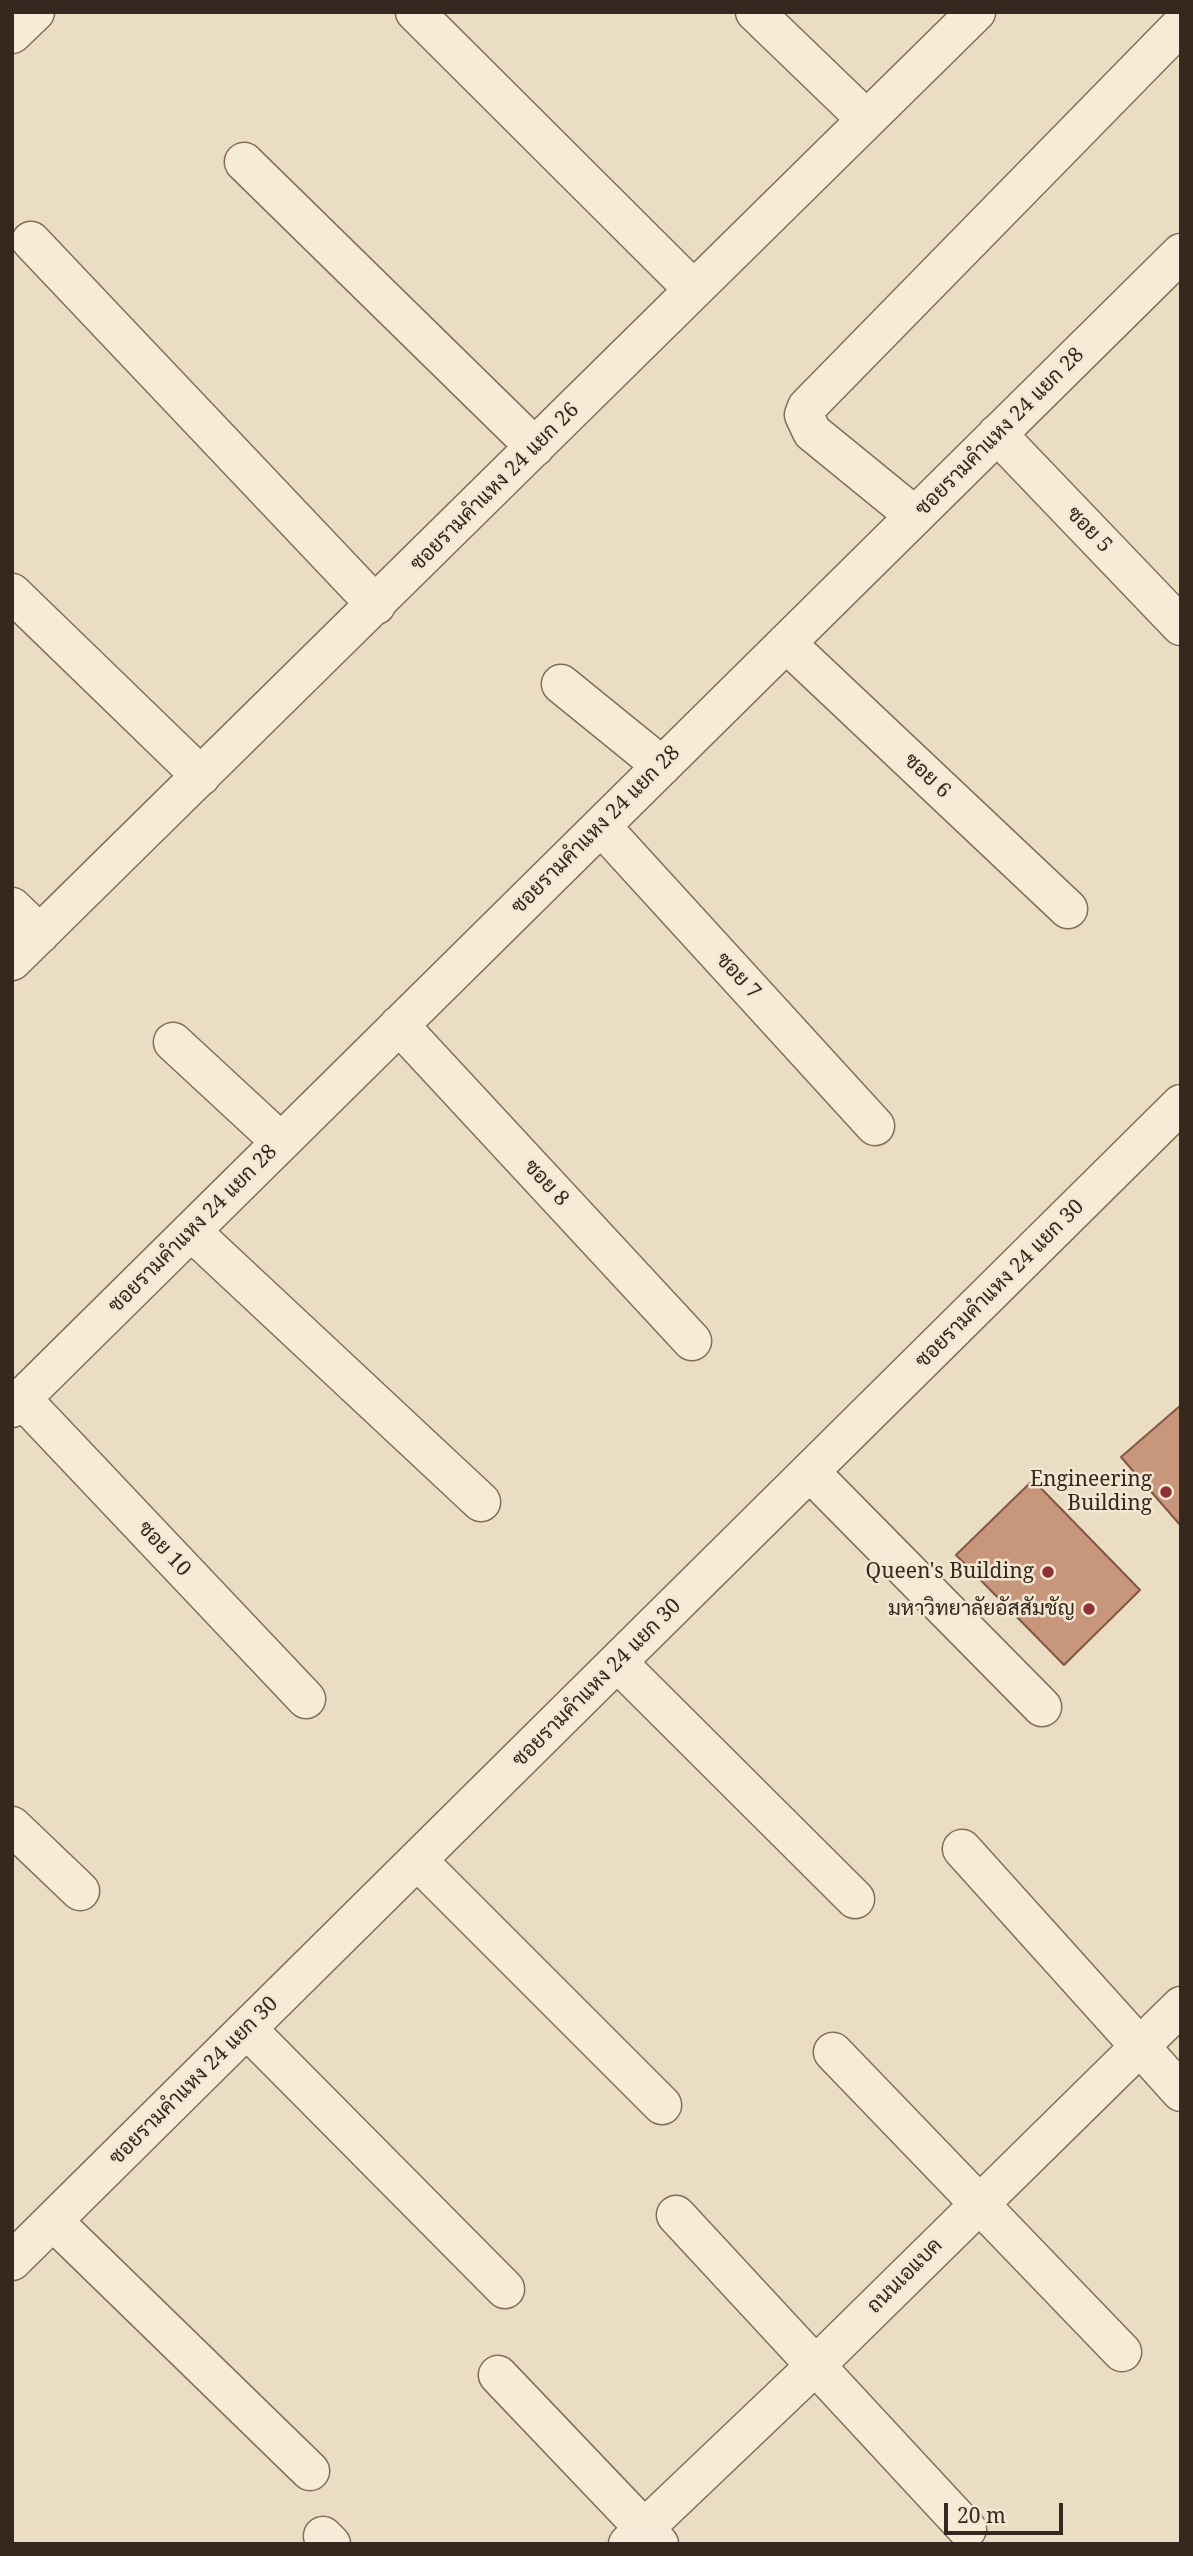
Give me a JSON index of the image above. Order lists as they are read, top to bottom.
{
  "streets": {
    "street": [
      "ซอยรามคำแหง 24 แยก 28",
      "ซอยรามคำแหง 24 แยก 26",
      "ซอย 5",
      "ซอย 6",
      "ซอย 7",
      "ซอย 8",
      "ซอยรามคำแหง 24 แยก 30",
      "ซอย 10",
      "ถนนเอแบค"
    ]
  },
  "crossings": [
    ["ซอยรามคำแหง 24 แยก 28", "ซอย 5"],
    ["ซอยรามคำแหง 24 แยก 28", "ซอย 6"],
    ["ซอยรามคำแหง 24 แยก 28", "ซอย 7"],
    ["ซอยรามคำแหง 24 แยก 28", "ซอย 8"],
    ["ซอยรามคำแหง 24 แยก 28", "ซอย 10"]
  ],
  "places": ["Engineering Building", "Queen's Building", "มหาวิทยาลัยอัสสัมชัญ"],
  "scale_bar": "20 m"
}
